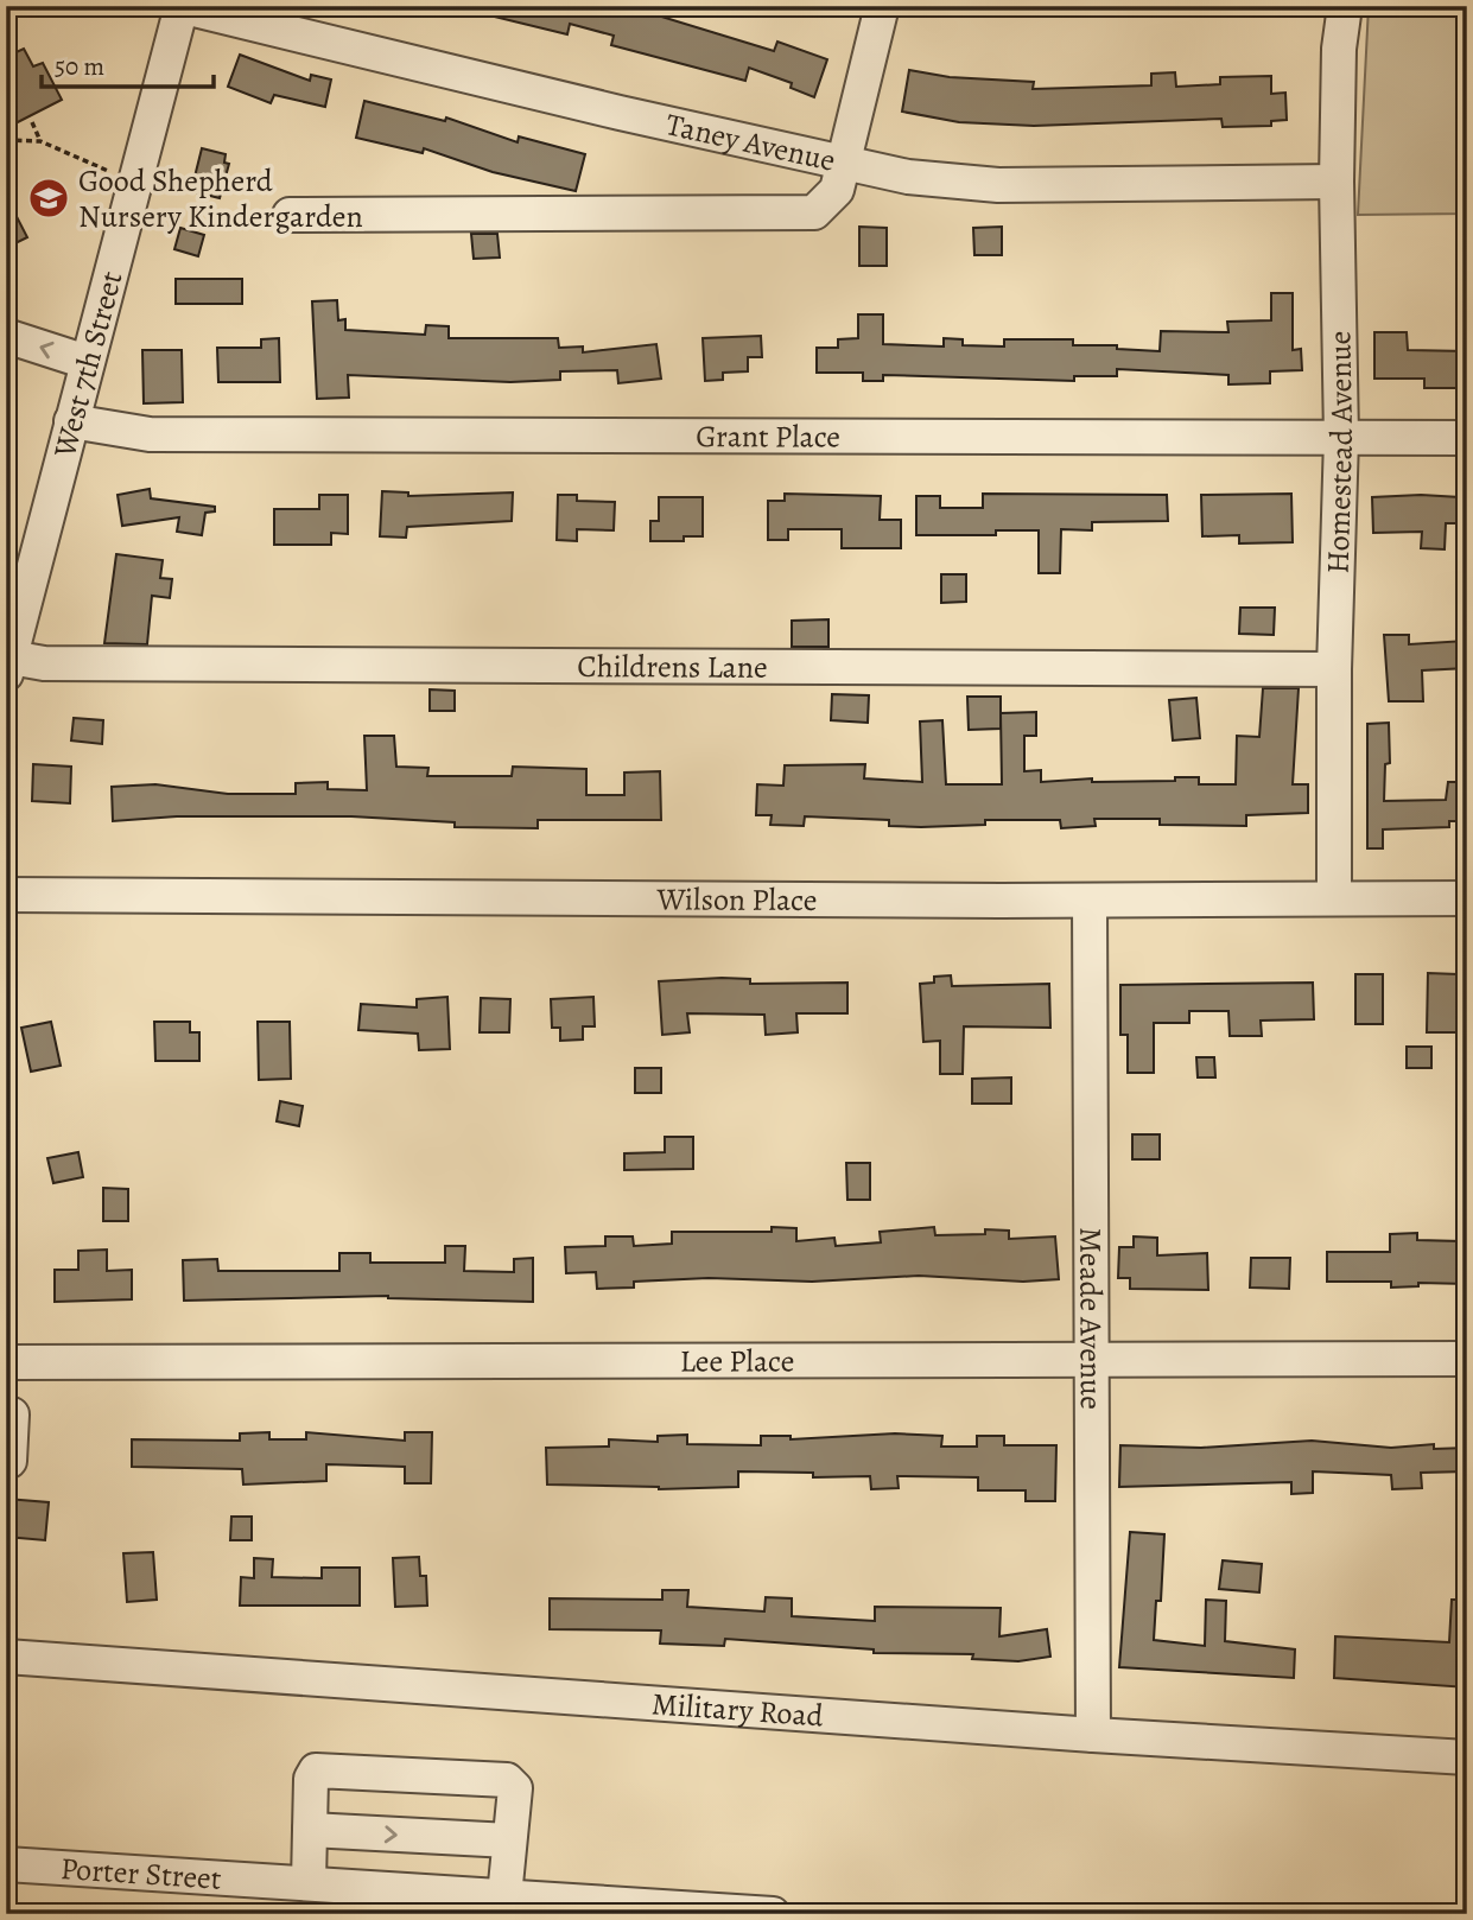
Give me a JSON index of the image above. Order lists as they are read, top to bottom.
{
  "streets": {
    "street": [
      "Taney Avenue",
      "West 7th Street",
      "Grant Place",
      "Homestead Avenue",
      "Childrens Lane",
      "Wilson Place",
      "Meade Avenue",
      "Lee Place",
      "Military Road",
      "Porter Street"
    ]
  },
  "crossings": [
    ["Taney Avenue", "West 7th Street"],
    ["Taney Avenue", "Homestead Avenue"],
    ["West 7th Street", "Grant Place"],
    ["West 7th Street", "Childrens Lane"],
    ["Grant Place", "Homestead Avenue"],
    ["Homestead Avenue", "Childrens Lane"],
    ["Homestead Avenue", "Wilson Place"],
    ["Wilson Place", "Meade Avenue"],
    ["Meade Avenue", "Lee Place"],
    ["Meade Avenue", "Military Road"]
  ],
  "places": {
    "school or university": ["Good Shepherd Nursery Kindergarden"]
  },
  "scale_bar": "50 m"
}
